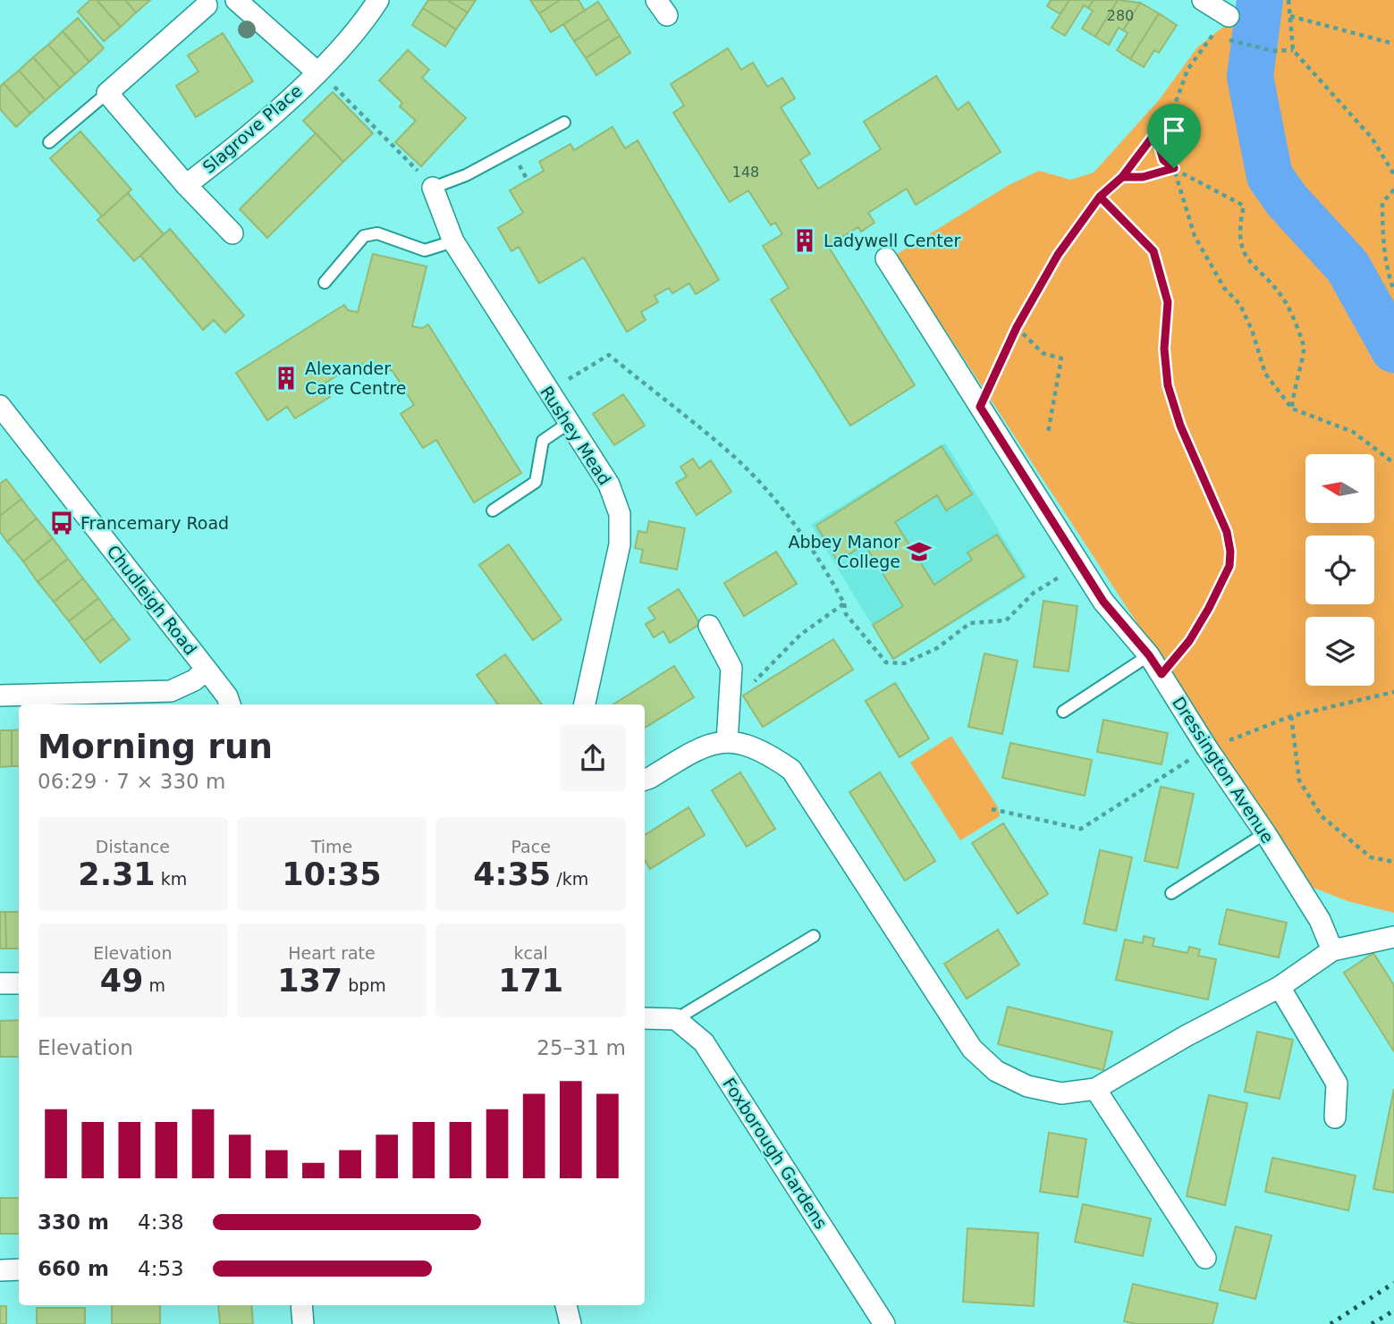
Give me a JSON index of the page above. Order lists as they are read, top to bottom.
{
  "streets": {
    "street": [
      "Slagrove Place",
      "Rushey Mead",
      "Chudleigh Road",
      "Dressington Avenue",
      "Foxborough Gardens"
    ]
  },
  "places": {
    "building": ["Ladywell Center", "Alexander Care Centre"],
    "bus stop": ["Francemary Road"],
    "school or university": ["Abbey Manor College"]
  },
  "house_numbers": ["280", "148"],
  "north": "left",
  "page": {
    "heading": ["Morning run", "06:29 · 7 × 330 m"],
    "stats": [
      ["Distance", "2.31 km"],
      ["Time", "10:35"],
      ["Pace", "4:35 /km"],
      ["Elevation", "49 m"],
      ["Heart rate", "137 bpm"],
      ["kcal", "171"]
    ],
    "chart": ["Elevation", "25–31 m"],
    "list": [
      {
        "name": "330 m",
        "note": "4:38"
      },
      {
        "name": "660 m",
        "note": "4:53"
      }
    ]
  }
}
